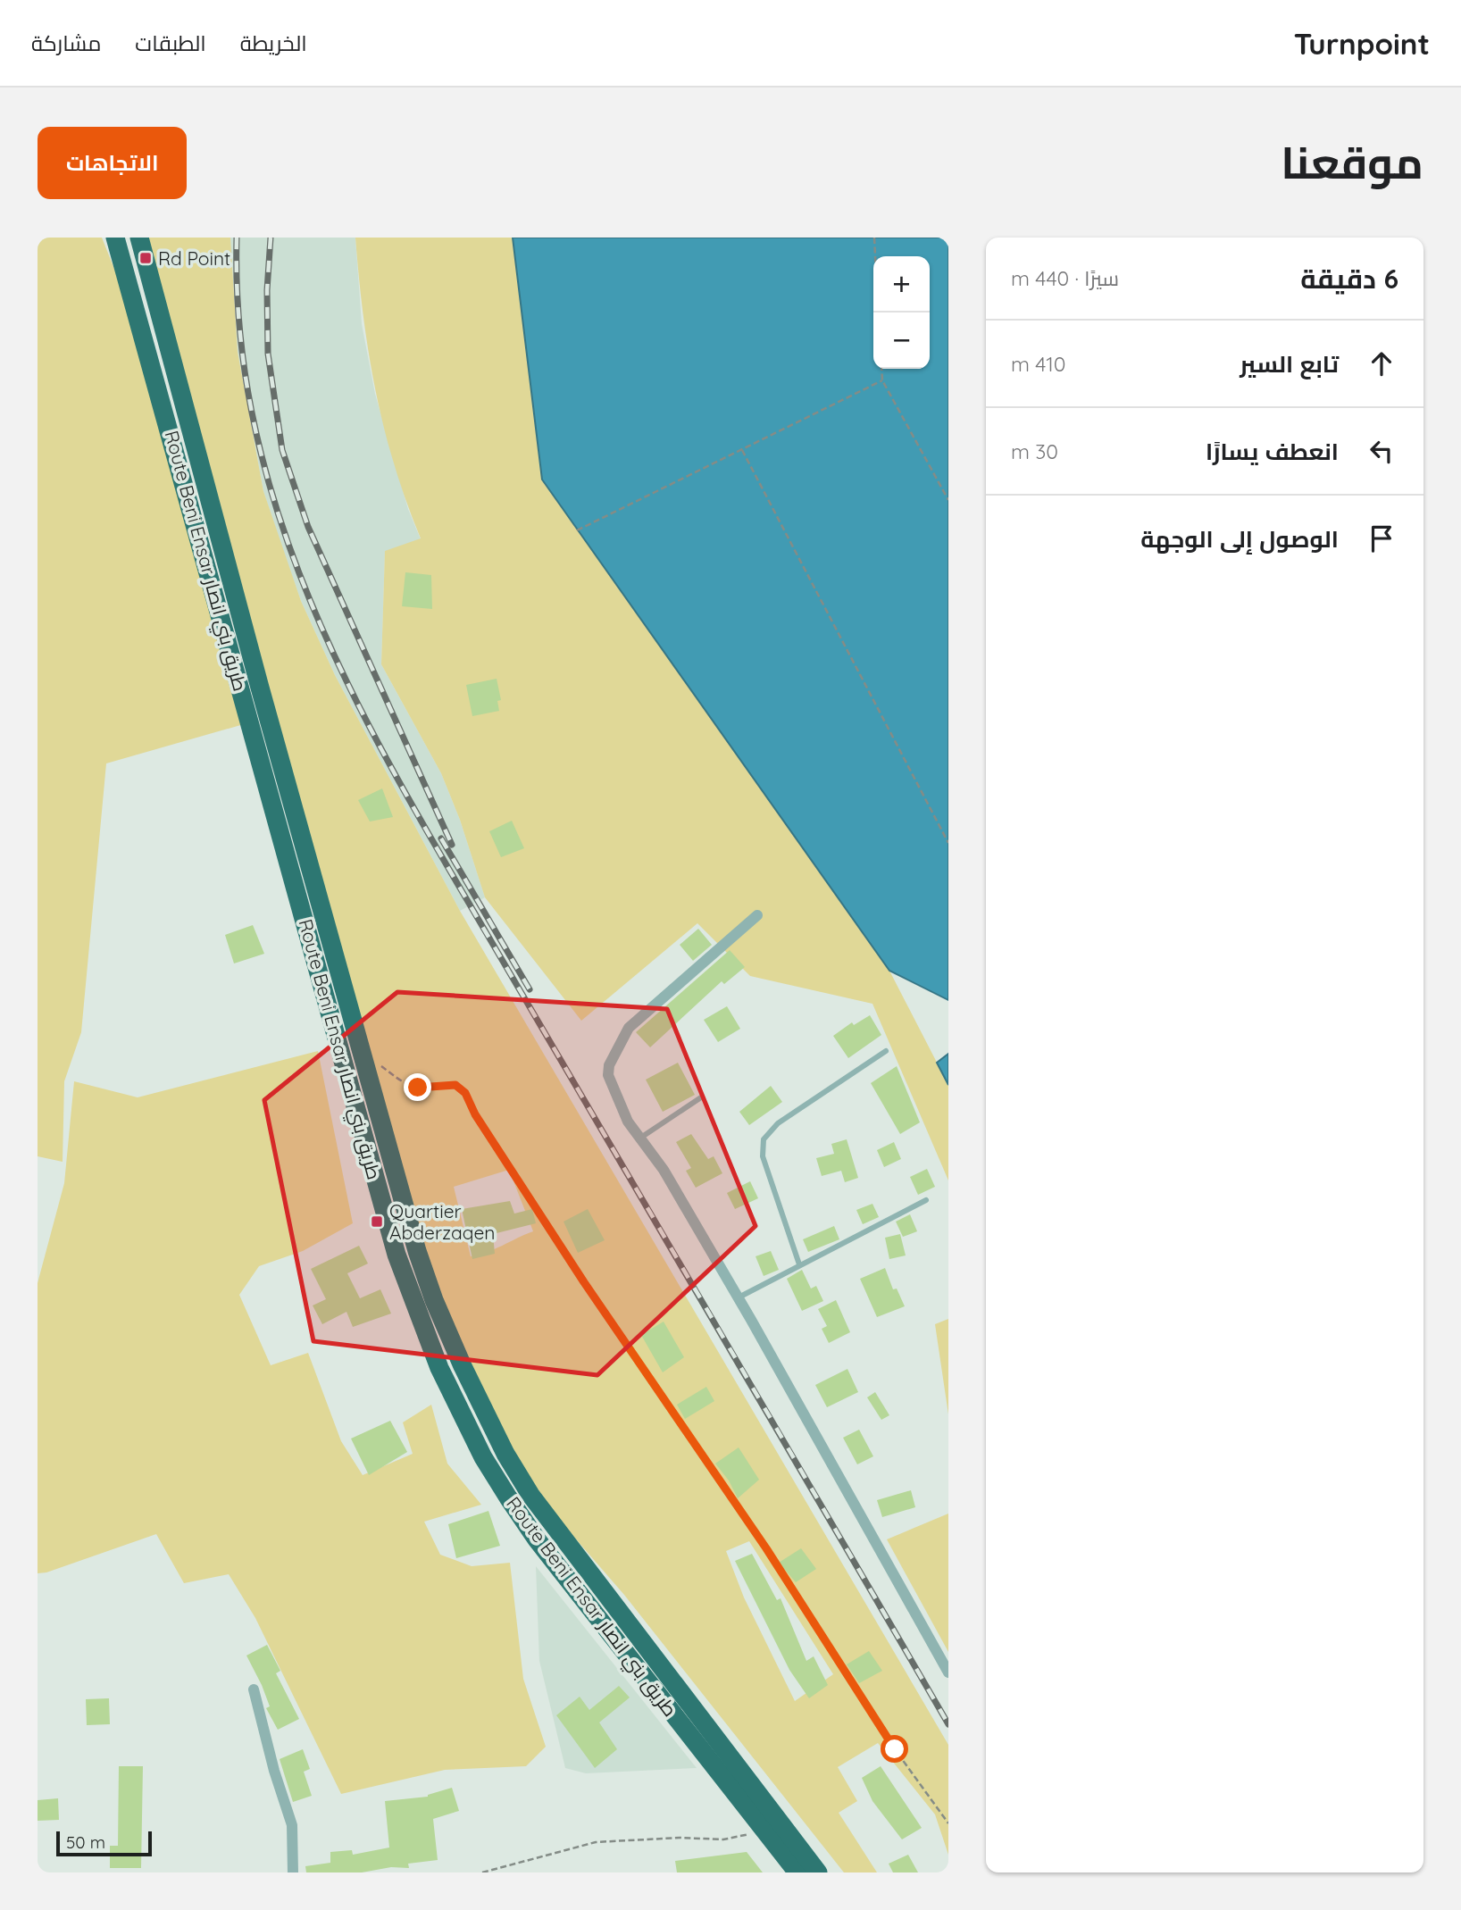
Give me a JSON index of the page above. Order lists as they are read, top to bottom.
{
  "streets": {
    "highway": ["Route Beni Ensar طريق بني انصار"]
  },
  "places": {
    "transit": ["Rd Point", "Quartier Abderzaqen"]
  },
  "scale_bar": "50 m",
  "page": {
    "header": "Turnpoint",
    "nav": ["الخريطة", "الطبقات", "مشاركة"],
    "title": "موقعنا",
    "buttons": "الاتجاهات",
    "heading": ["6 دقيقة", "سيرًا · 440 m"],
    "map_buttons": ["+", "−"],
    "list": [
      ["تابع السير", "410 m"],
      ["انعطف يسارًا", "30 m"],
      "الوصول إلى الوجهة"
    ],
    "scale": "50 m"
  }
}
